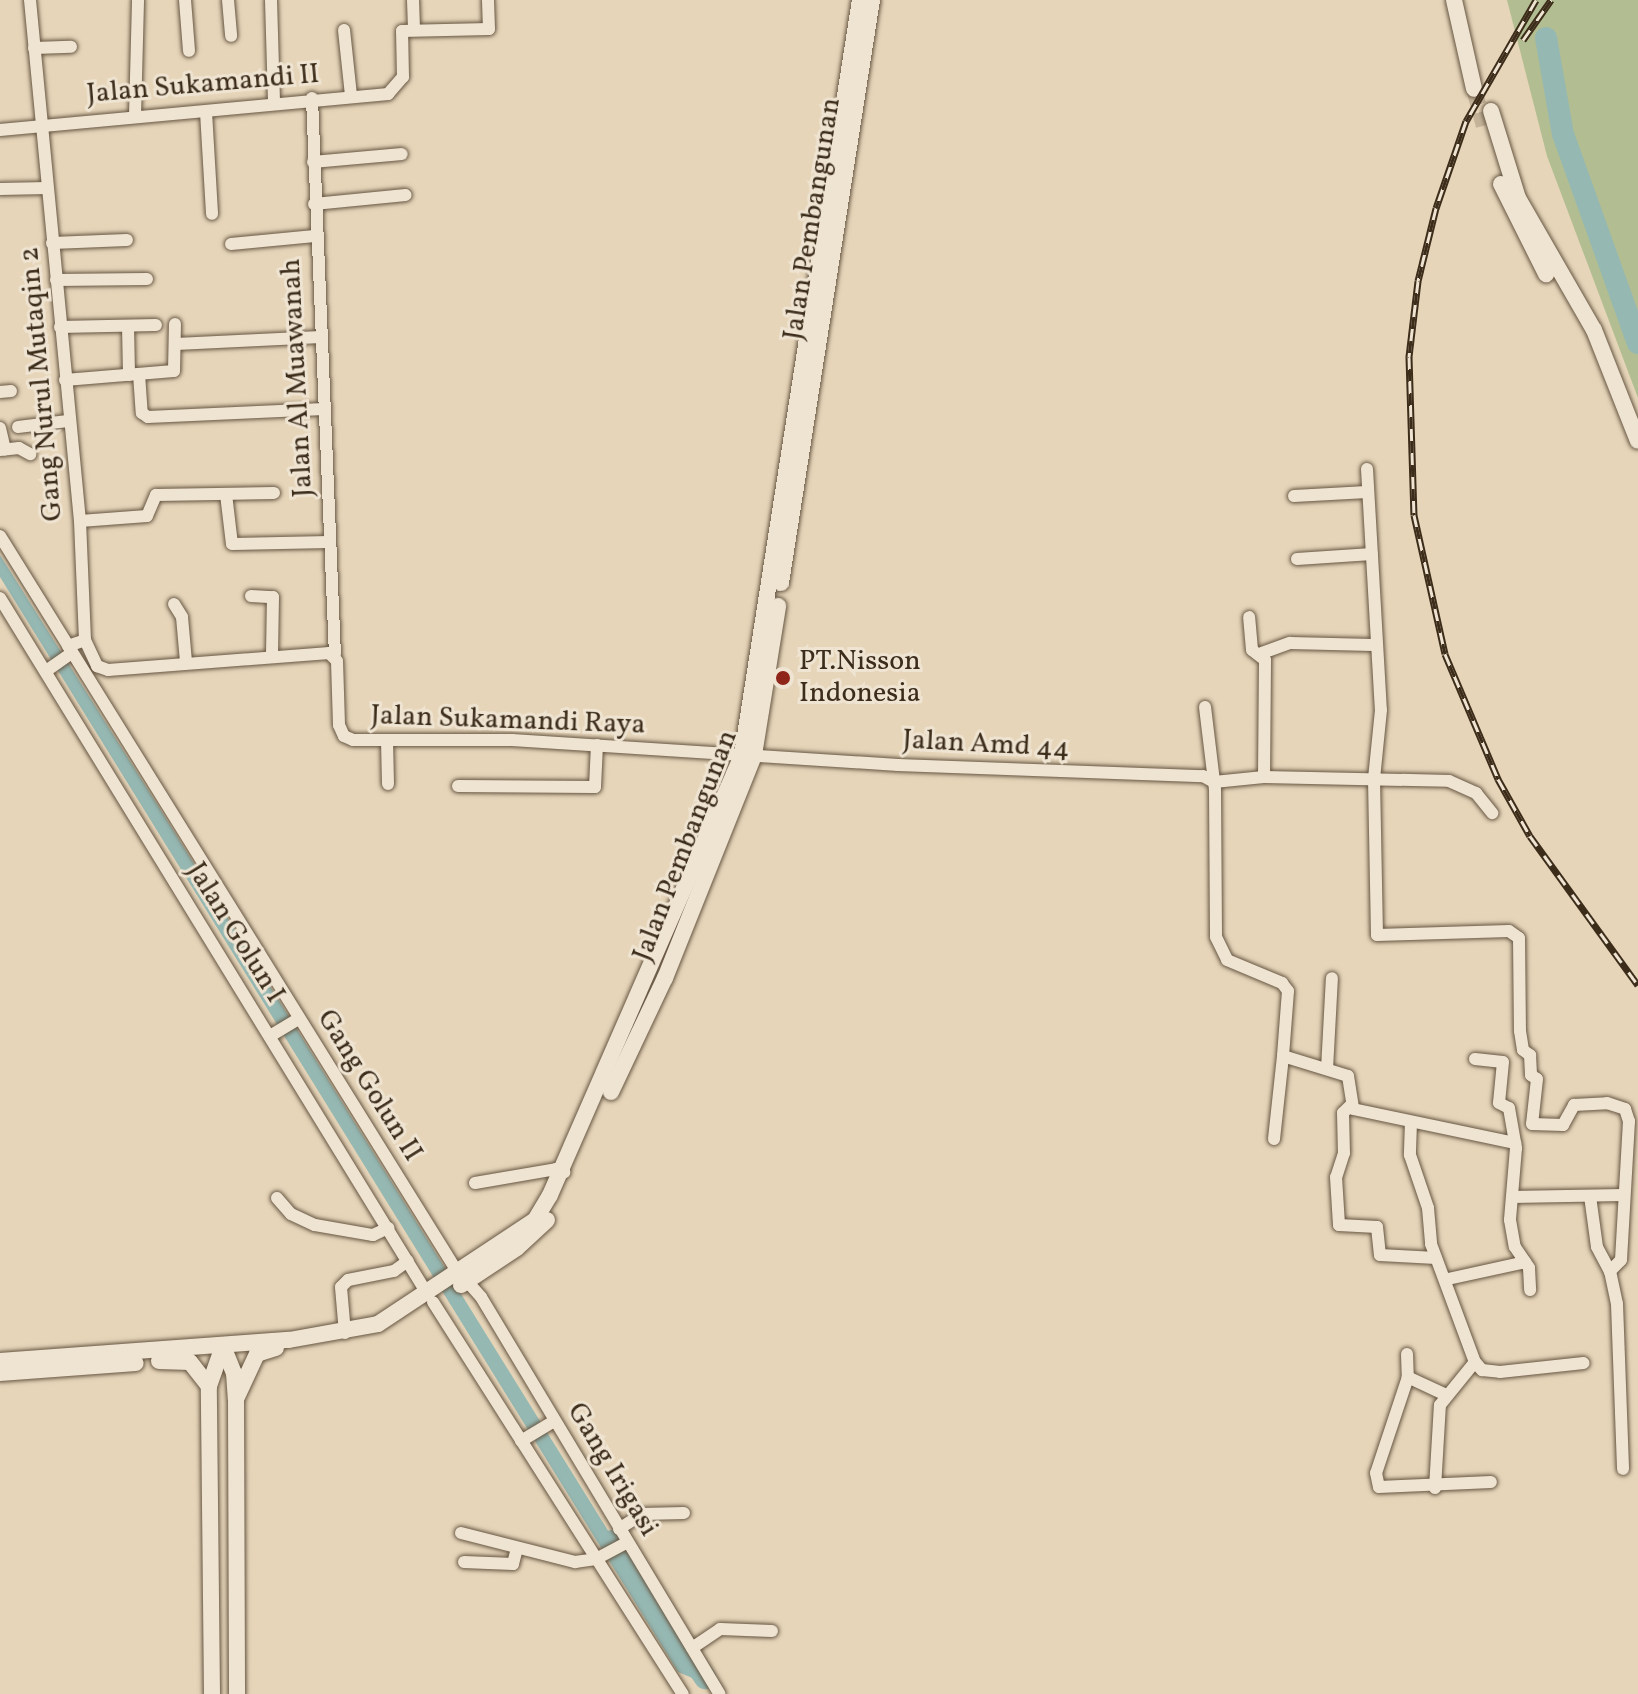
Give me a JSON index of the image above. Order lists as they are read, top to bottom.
{
  "streets": {
    "main road": ["Jalan Pembangunan"],
    "street": [
      "Jalan Sukamandi II",
      "Jalan Al Muawanah",
      "Gang Nurul Mutaqin 2",
      "Jalan Sukamandi Raya",
      "Jalan Amd 44",
      "Jalan Golun I",
      "Gang Golun II",
      "Gang Irigasi"
    ]
  },
  "crossings": [
    ["Jalan Sukamandi II", "Jalan Al Muawanah"],
    ["Jalan Sukamandi II", "Gang Nurul Mutaqin 2"],
    ["Jalan Pembangunan", "Jalan Sukamandi Raya"],
    ["Jalan Pembangunan", "Jalan Amd 44"],
    ["Jalan Pembangunan", "Jalan Golun I"],
    ["Jalan Pembangunan", "Gang Golun II"],
    ["Jalan Pembangunan", "Gang Irigasi"],
    ["Jalan Al Muawanah", "Jalan Sukamandi Raya"],
    ["Jalan Sukamandi Raya", "Jalan Amd 44"],
    ["Gang Golun II", "Gang Irigasi"]
  ],
  "places": ["PT.Nisson Indonesia"]
}
